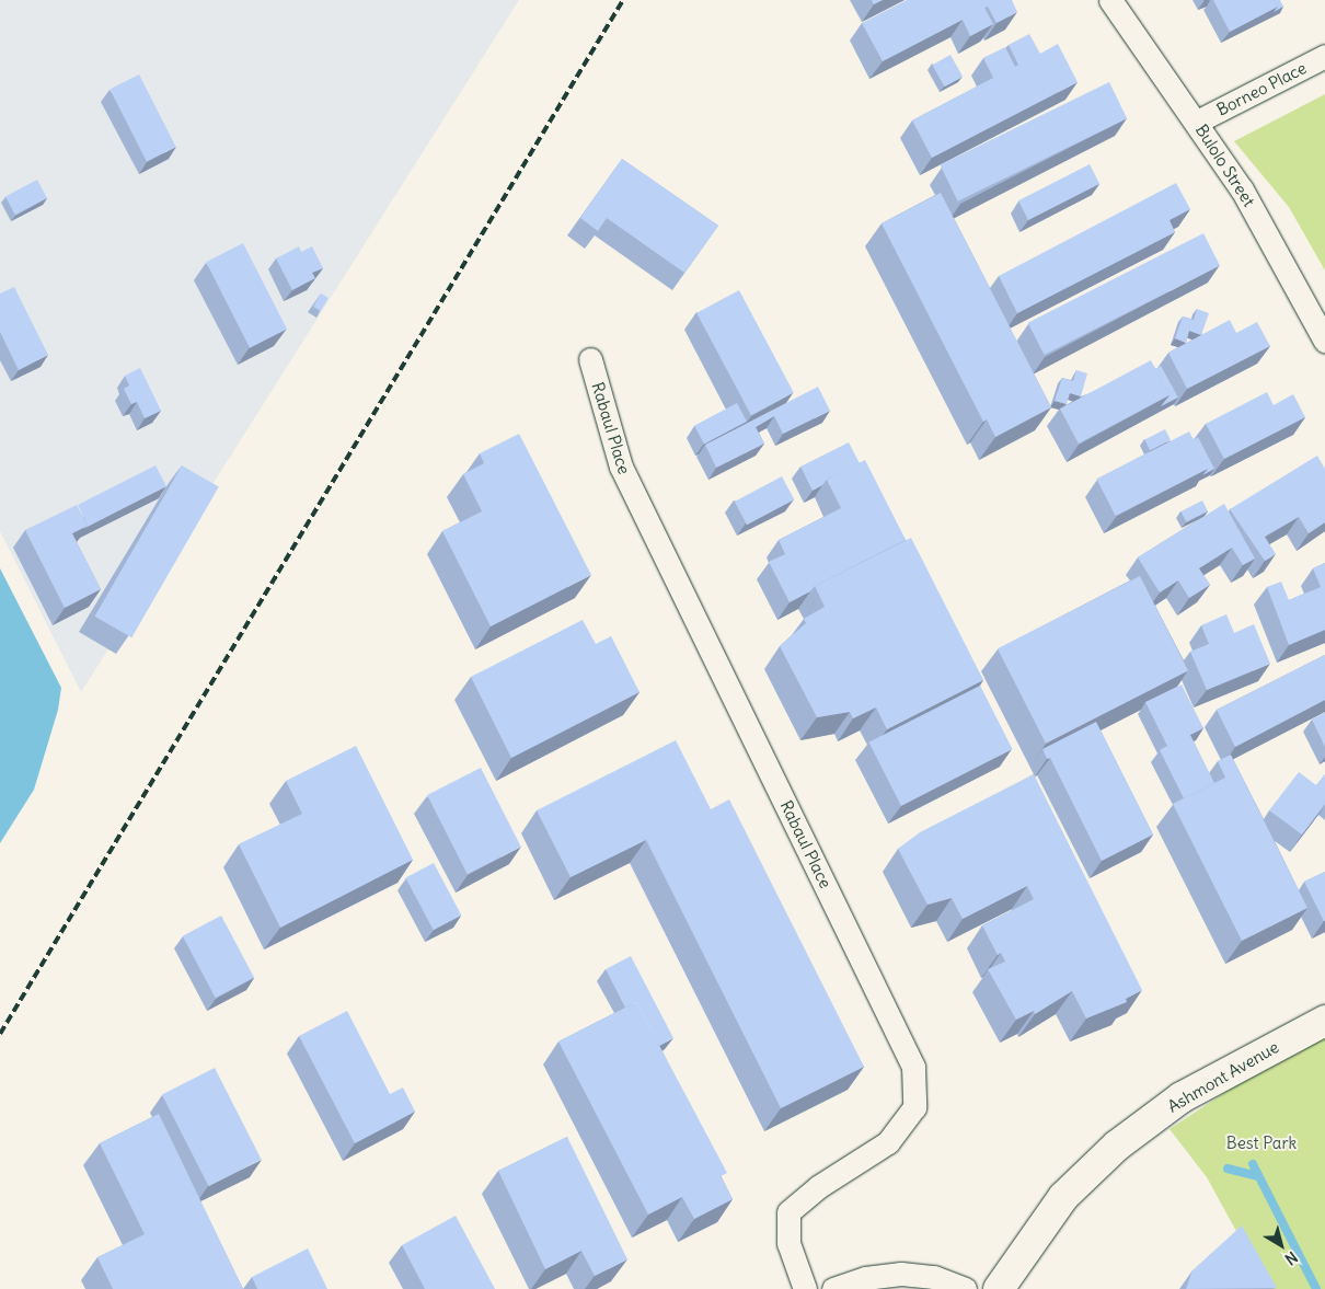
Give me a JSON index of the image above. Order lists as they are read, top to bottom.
{
  "streets": {
    "street": [
      "Borneo Place",
      "Bulolo Street",
      "Rabaul Place",
      "Ashmont Avenue"
    ]
  },
  "crossings": [
    ["Borneo Place", "Bulolo Street"]
  ],
  "parks": ["Best Park"],
  "north": "bottom right"
}
